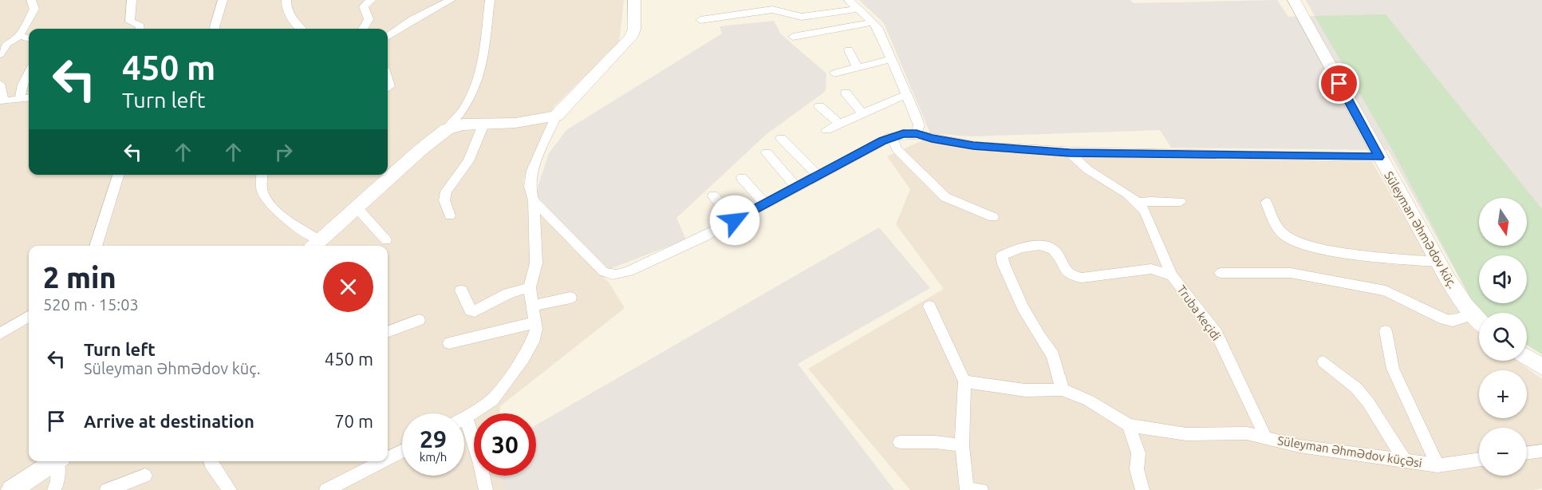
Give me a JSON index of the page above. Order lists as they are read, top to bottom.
{
  "streets": {
    "street": ["Süleyman Əhmədov küç.", "Truba keçidi", "Süleyman Əhmədov küçəsi"]
  },
  "crossings": [
    ["Truba keçidi", "Süleyman Əhmədov küçəsi"]
  ],
  "north": "bottom",
  "page": {
    "turn": ["450 m", "Turn left"],
    "map_buttons": ["+", "−"],
    "heading": ["2 min", "520 m · 15:03"],
    "list": [
      {
        "name": "Turn left",
        "note": "Süleyman Əhmədov küç.",
        "value": "450 m"
      },
      {
        "name": "Arrive at destination",
        "value": "70 m"
      }
    ],
    "speed": "29 km/h",
    "limit": "30"
  }
}
